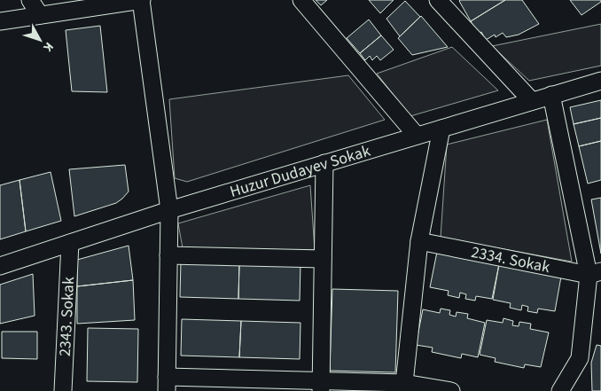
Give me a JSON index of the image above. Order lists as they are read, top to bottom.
{
  "streets": {
    "street": ["Huzur Dudayev Sokak", "2334. Sokak", "2343. Sokak"]
  },
  "crossings": [
    ["Huzur Dudayev Sokak", "2343. Sokak"]
  ],
  "north": "bottom right"
}
